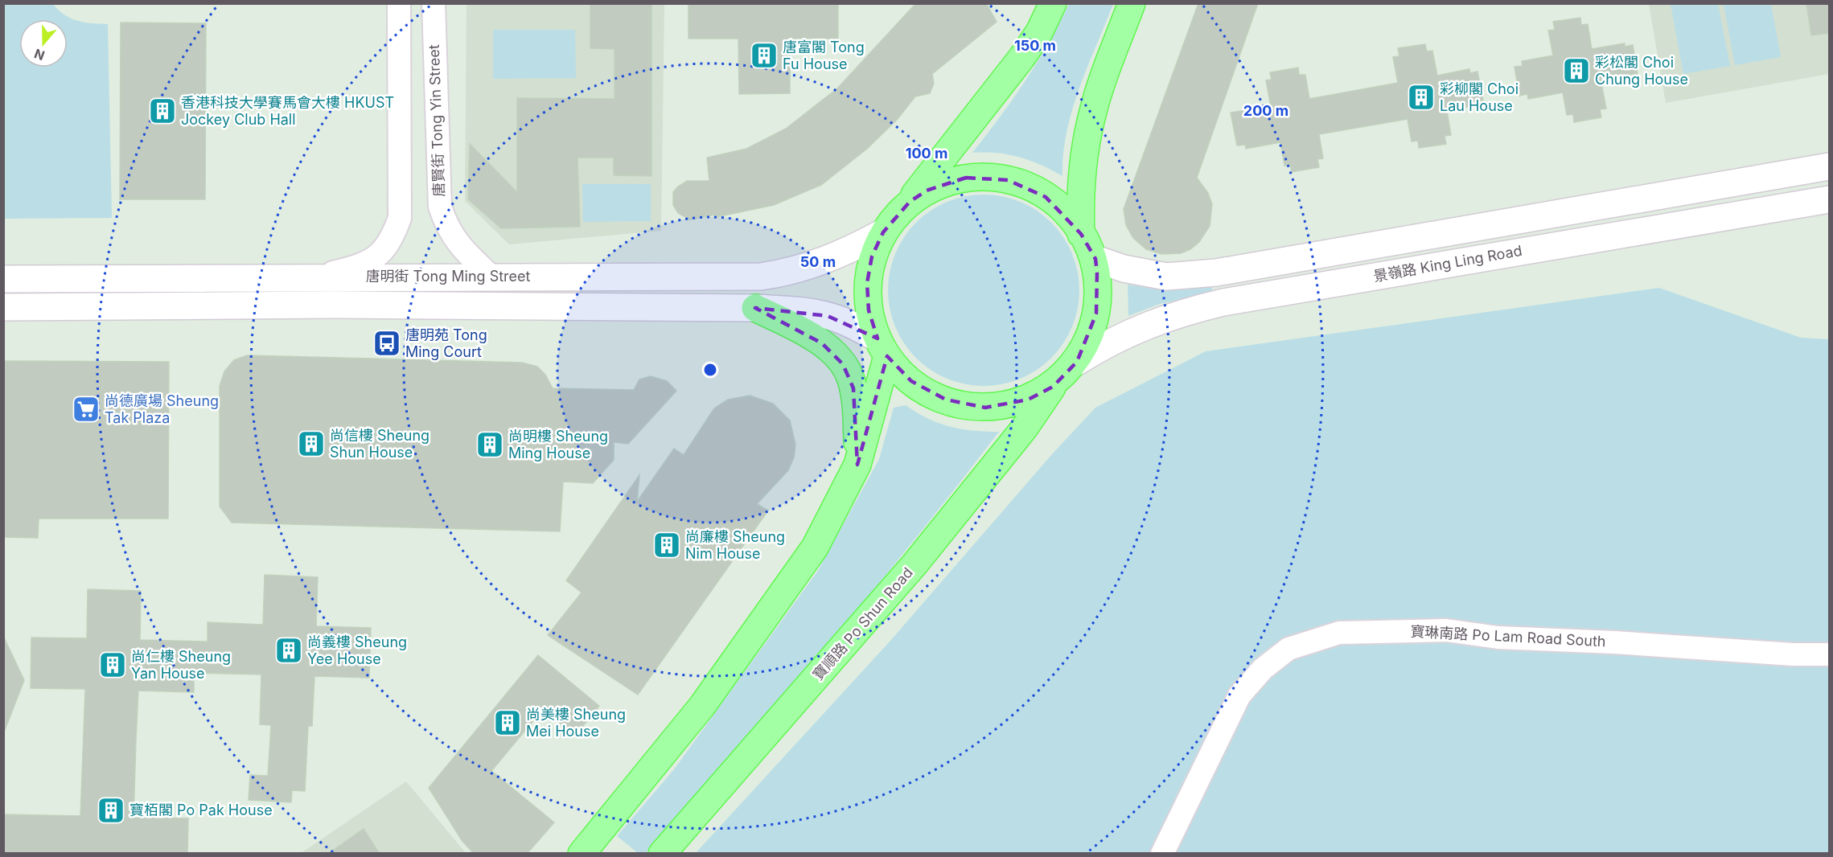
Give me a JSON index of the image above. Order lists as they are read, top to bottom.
{
  "streets": {
    "main road": ["景嶺路 King Ling Road", "唐明街 Tong Ming Street", "寶順路 Po Shun Road"],
    "street": ["唐賢街 Tong Yin Street", "寶琳南路 Po Lam Road South"]
  },
  "crossings": [
    ["唐賢街 Tong Yin Street", "唐明街 Tong Ming Street"]
  ],
  "places": {
    "building": [
      "唐富閣 Tong Fu House",
      "彩松閣 Choi Chung House",
      "彩柳閣 Choi Lau House",
      "香港科技大學賽馬會大樓 HKUST Jockey Club Hall",
      "尚信樓 Sheung Shun House",
      "尚明樓 Sheung Ming House",
      "尚廉樓 Sheung Nim House",
      "尚義樓 Sheung Yee House",
      "尚仁樓 Sheung Yan House",
      "尚美樓 Sheung Mei House",
      "寶栢閣 Po Pak House"
    ],
    "bus stop": ["唐明苑 Tong Ming Court"],
    "supermarket": ["尚德廣場 Sheung Tak Plaza"]
  },
  "north": "bottom",
  "rings": [
    "150 m",
    "200 m",
    "100 m",
    "50 m"
  ]
}
